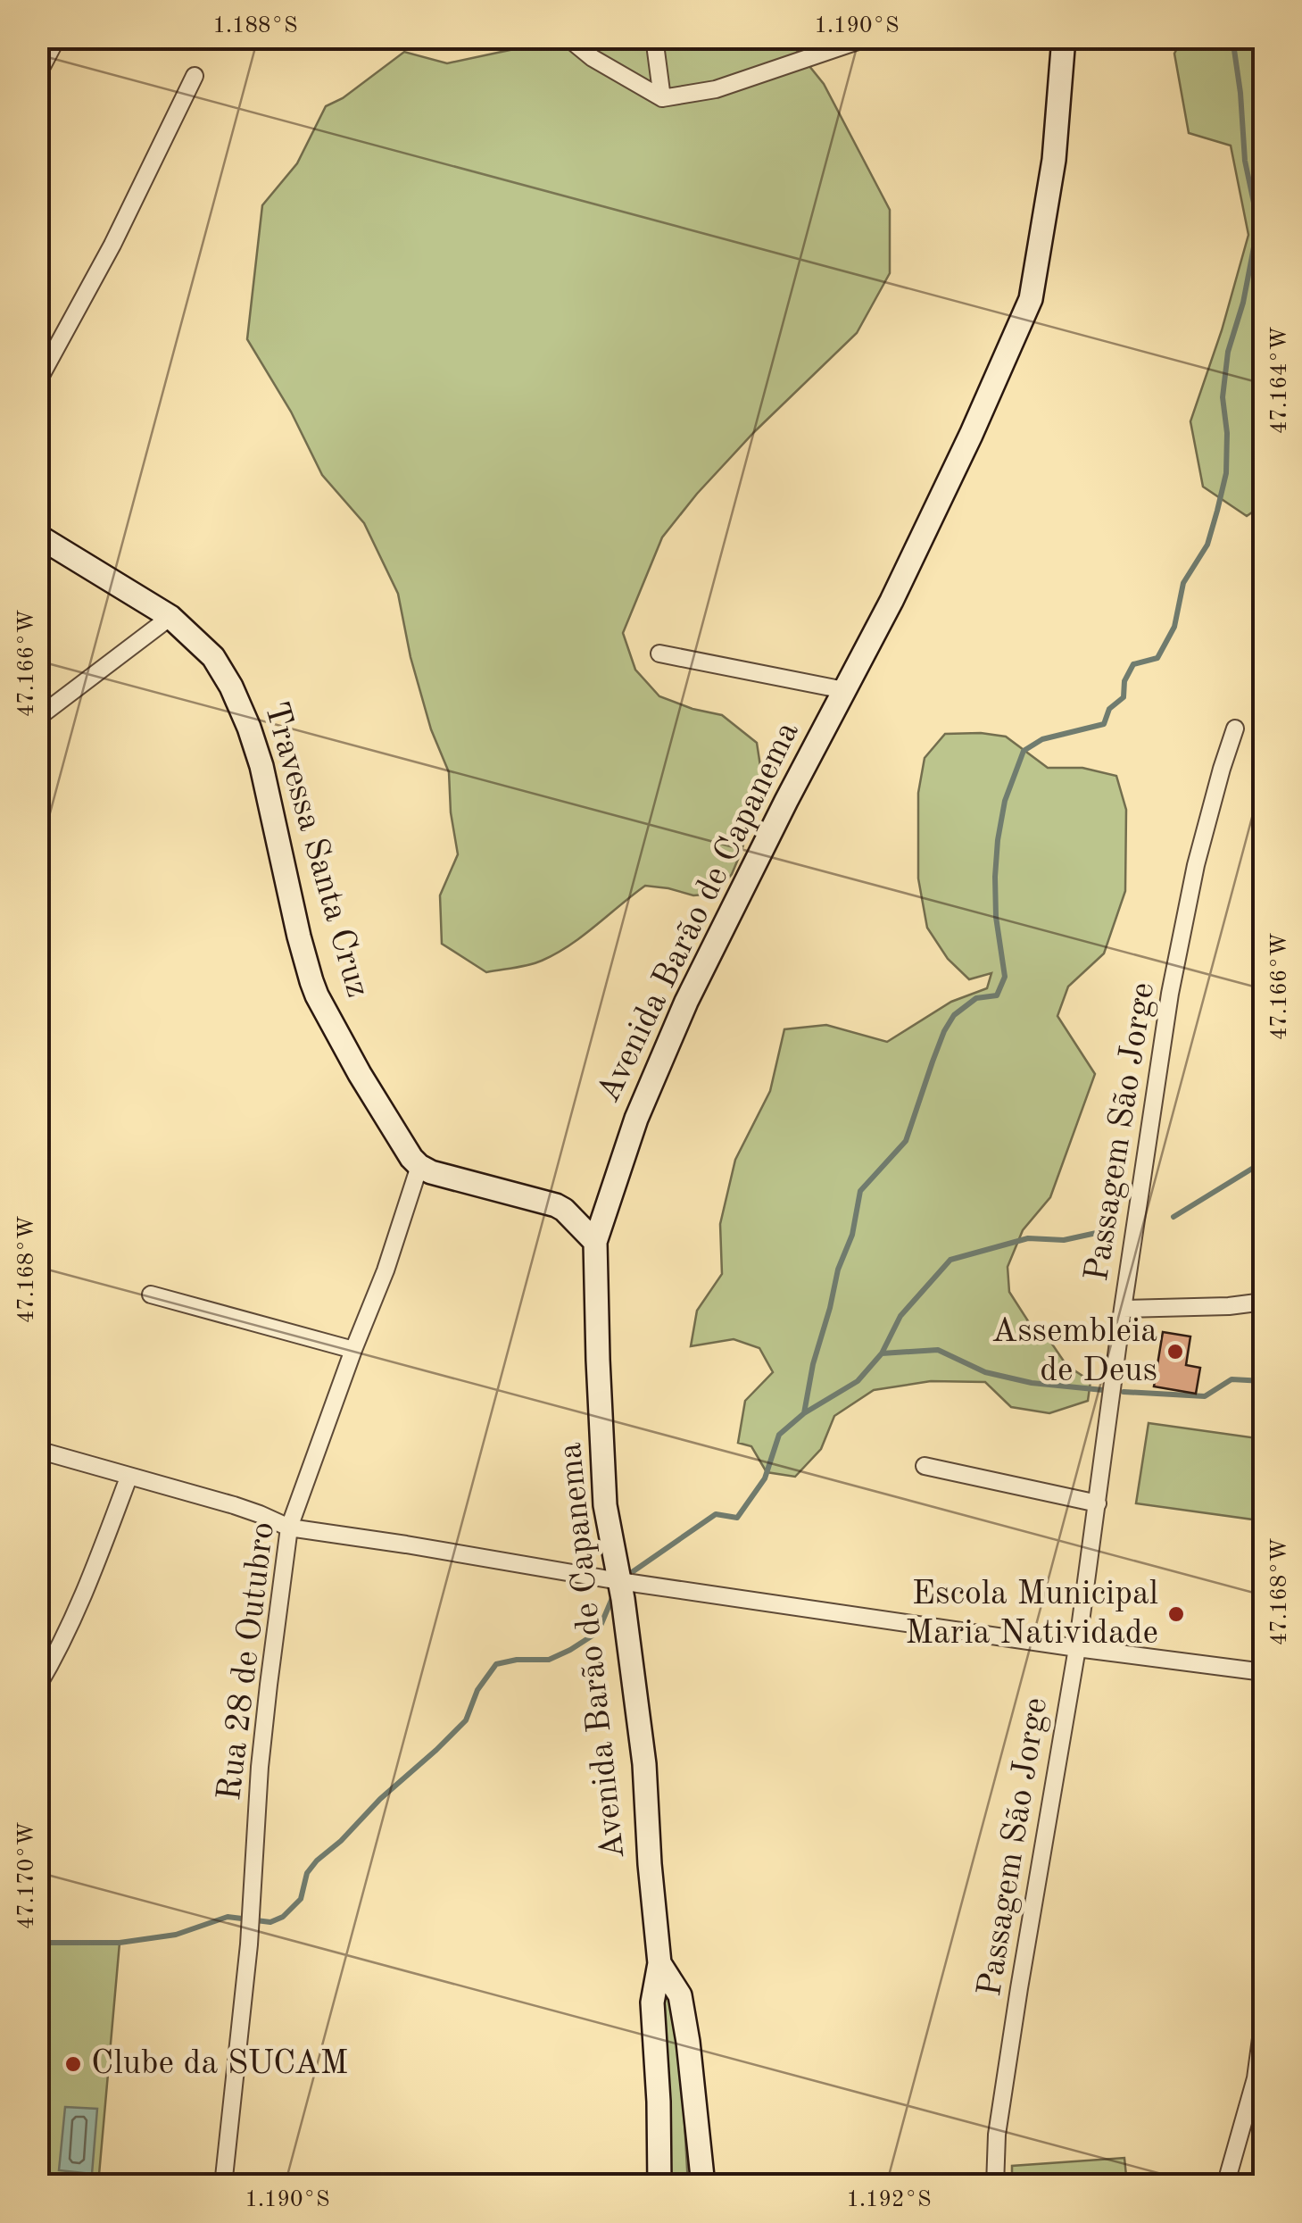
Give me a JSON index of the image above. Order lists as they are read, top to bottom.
{
  "streets": {
    "street": [
      "Travessa Santa Cruz",
      "Avenida Barão de Capanema",
      "Passagem São Jorge",
      "Rua 28 de Outubro"
    ]
  },
  "crossings": [
    ["Travessa Santa Cruz", "Rua 28 de Outubro"]
  ],
  "places": ["Assembleia de Deus", "Escola Municipal Maria Natividade", "Clube da SUCAM"],
  "coordinates": [
    "1.188°S",
    "1.190°S",
    "47.164°W",
    "47.166°W",
    "47.168°W",
    "47.170°W",
    "1.192°S"
  ]
}
